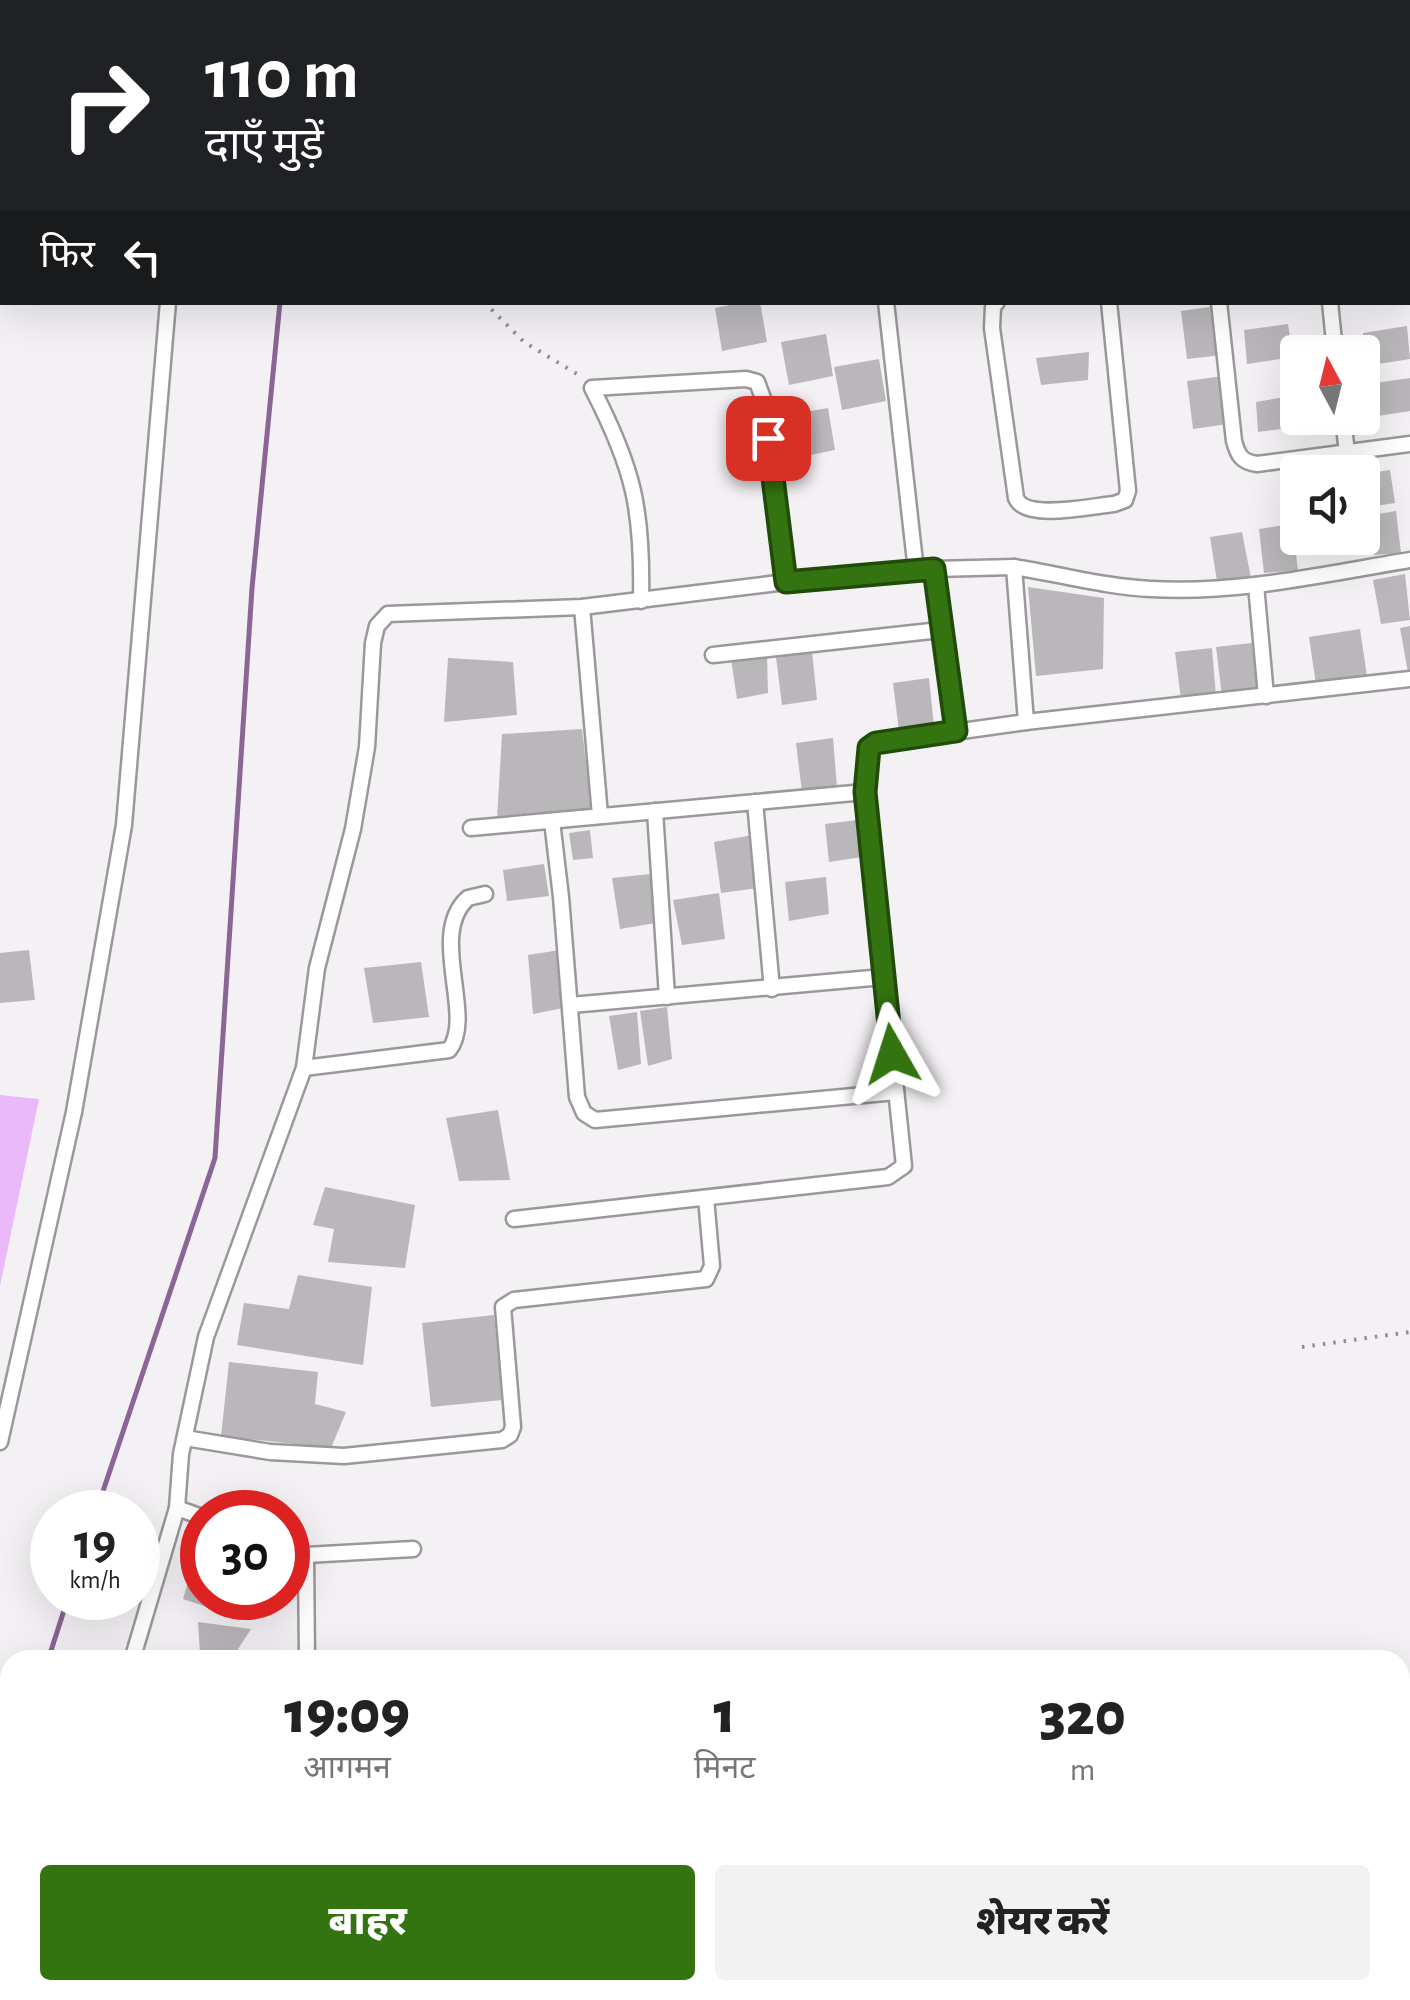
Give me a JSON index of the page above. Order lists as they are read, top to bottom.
{
  "north": "top",
  "page": {
    "turn": ["110 m", "दाएँ मुड़ें"],
    "then": "फिर",
    "speed": "19 km/h",
    "limit": "30",
    "eta": [
      "19:09",
      "आगमन",
      "1",
      "मिनट",
      "320",
      "m"
    ],
    "buttons": ["बाहर", "शेयर करें"]
  }
}
